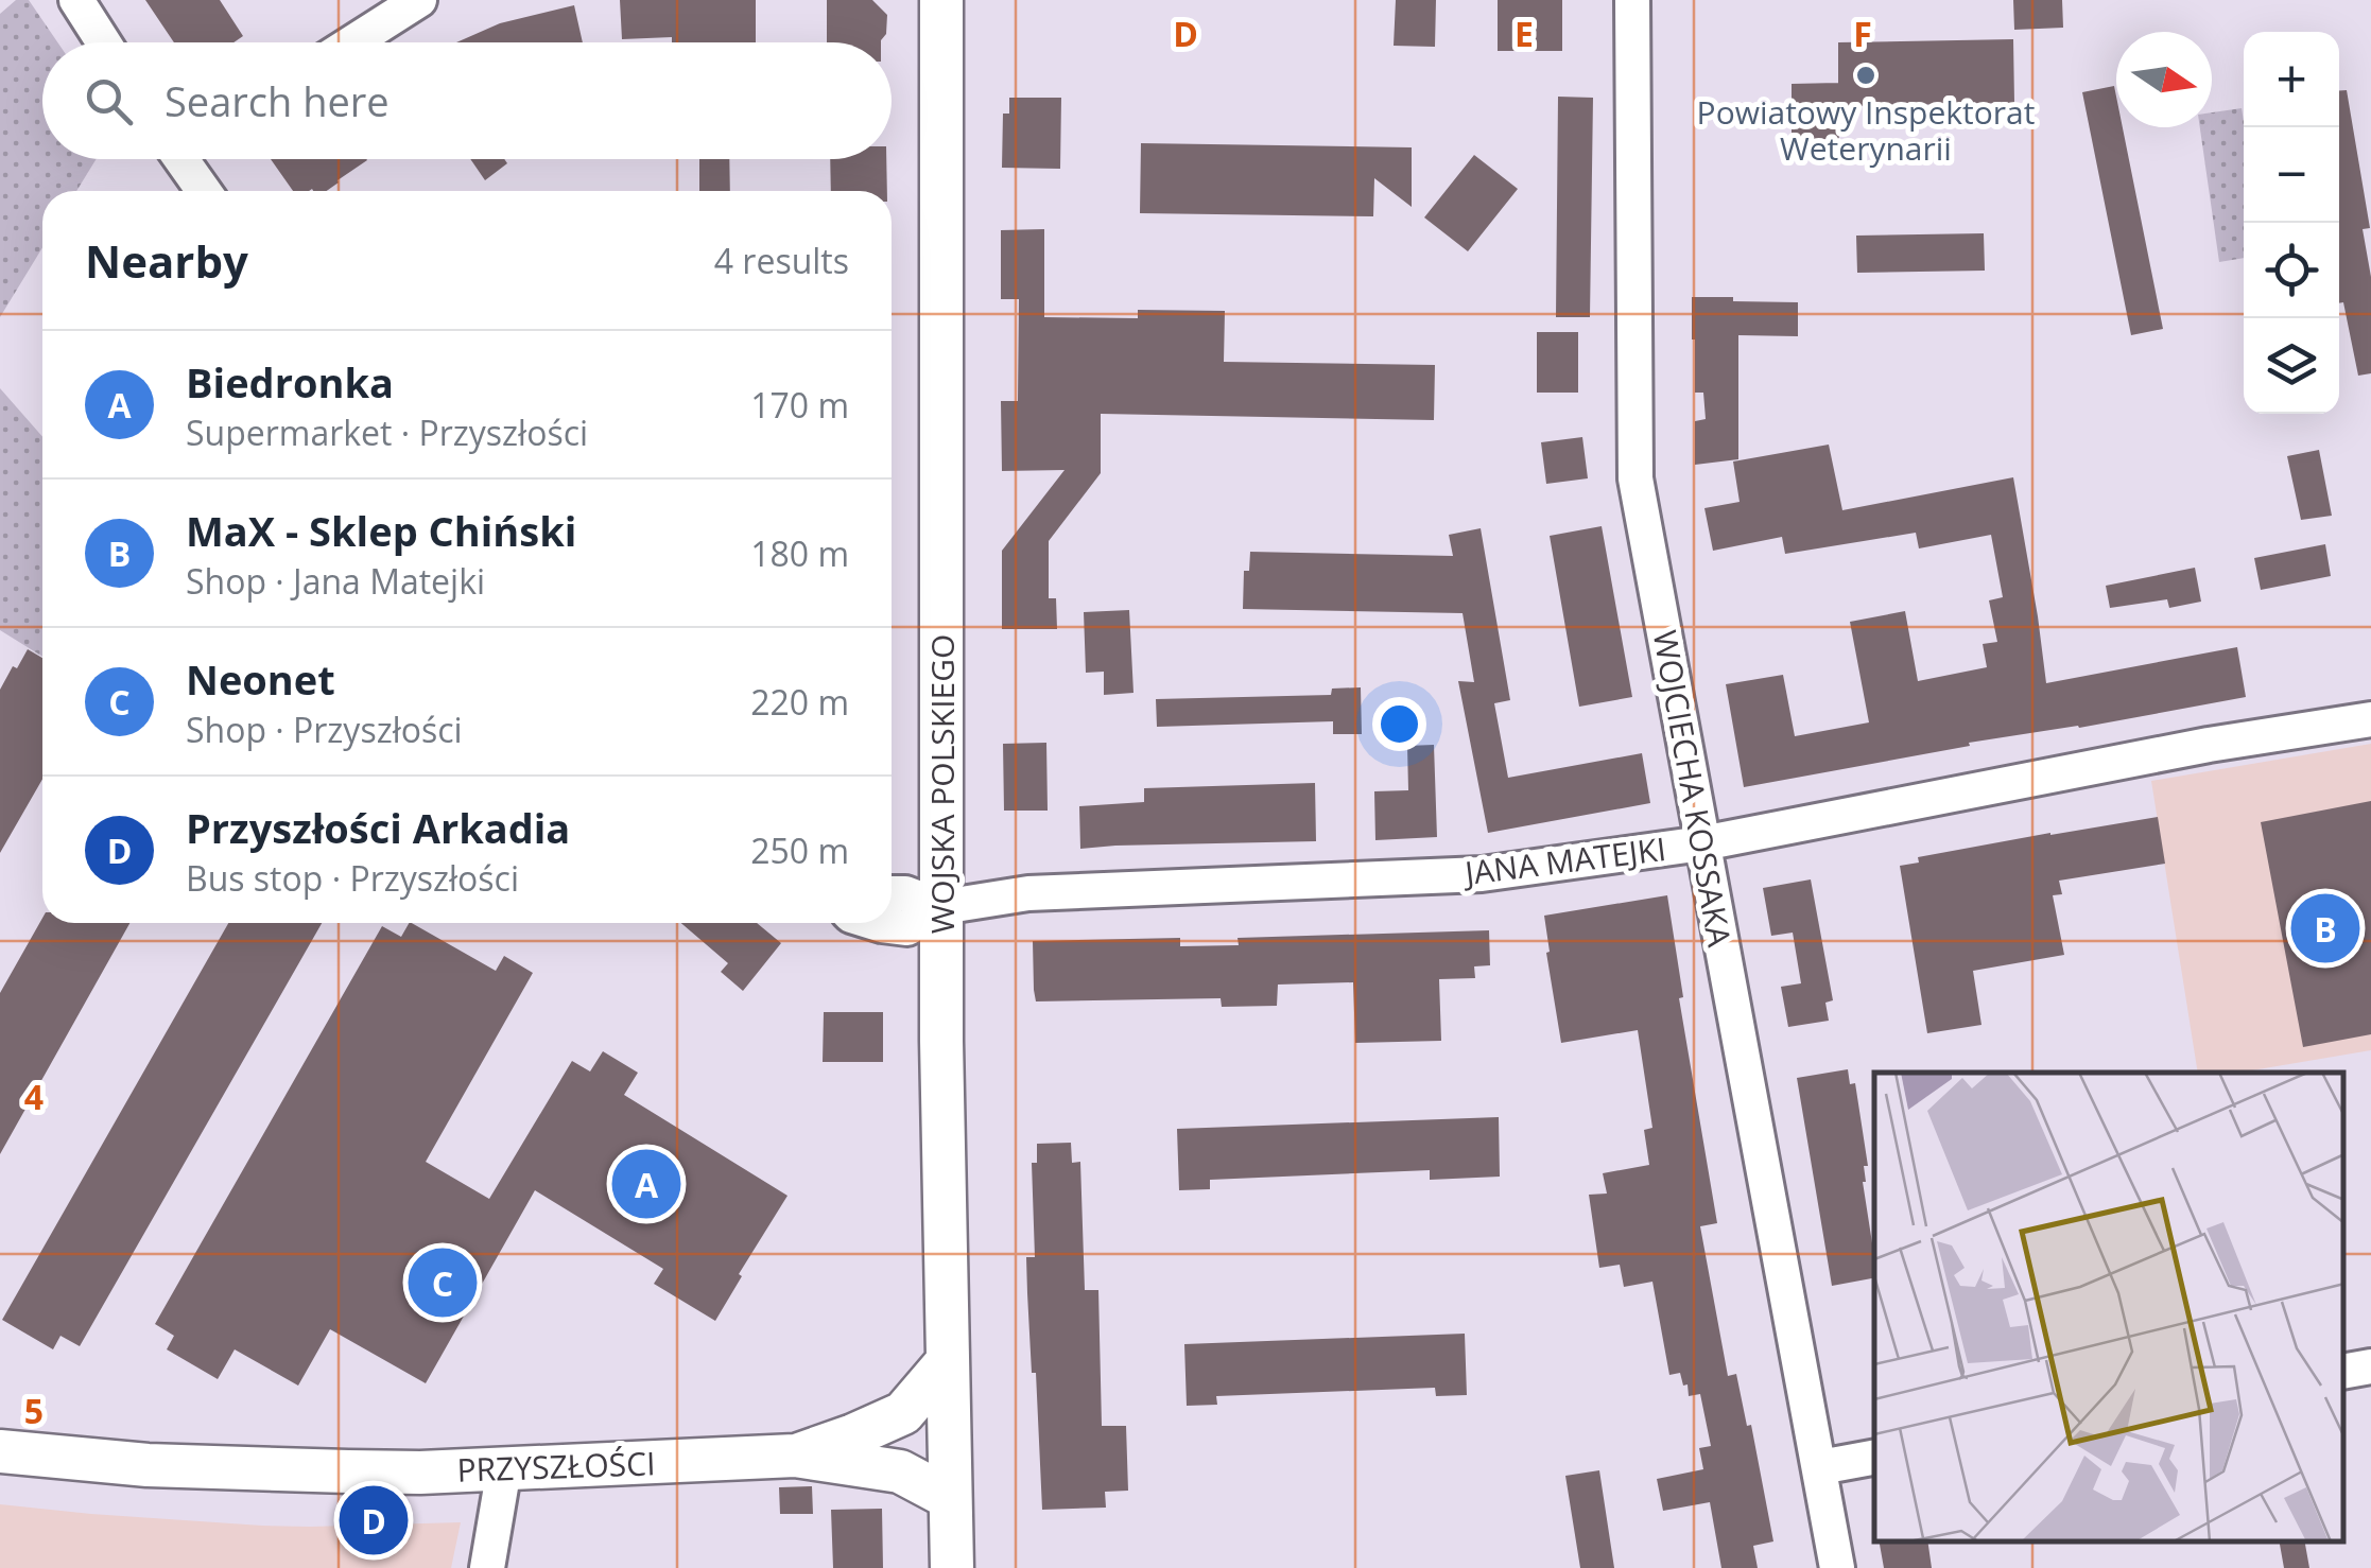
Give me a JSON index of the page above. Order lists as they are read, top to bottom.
{
  "streets": {
    "street": [
      "WOJSKA POLSKIEGO",
      "WOJCIECHA KOSSAKA",
      "JANA MATEJKI",
      "PRZYSZŁOŚCI"
    ]
  },
  "crossings": [
    ["WOJSKA POLSKIEGO", "JANA MATEJKI"],
    ["WOJSKA POLSKIEGO", "PRZYSZŁOŚCI"],
    ["WOJCIECHA KOSSAKA", "JANA MATEJKI"]
  ],
  "places": ["Powiatowy Inspektorat Weterynarii"],
  "north": "right",
  "page": {
    "map_buttons": ["+", "−"],
    "search": "Search here",
    "heading": ["Nearby", "4 results"],
    "list": [
      {
        "mark": "A",
        "name": "Biedronka",
        "note": "Supermarket · Przyszłości",
        "value": "170 m"
      },
      {
        "mark": "B",
        "name": "MaX - Sklep Chiński",
        "note": "Shop · Jana Matejki",
        "value": "180 m"
      },
      {
        "mark": "C",
        "name": "Neonet",
        "note": "Shop · Przyszłości",
        "value": "220 m"
      },
      {
        "mark": "D",
        "name": "Przyszłości Arkadia",
        "note": "Bus stop · Przyszłości",
        "value": "250 m"
      }
    ],
    "pins": [
      "B",
      "A",
      "C",
      "D"
    ]
  },
  "grid": {
    "columns": ["D", "E", "F"],
    "rows": ["4", "5"]
  }
}
